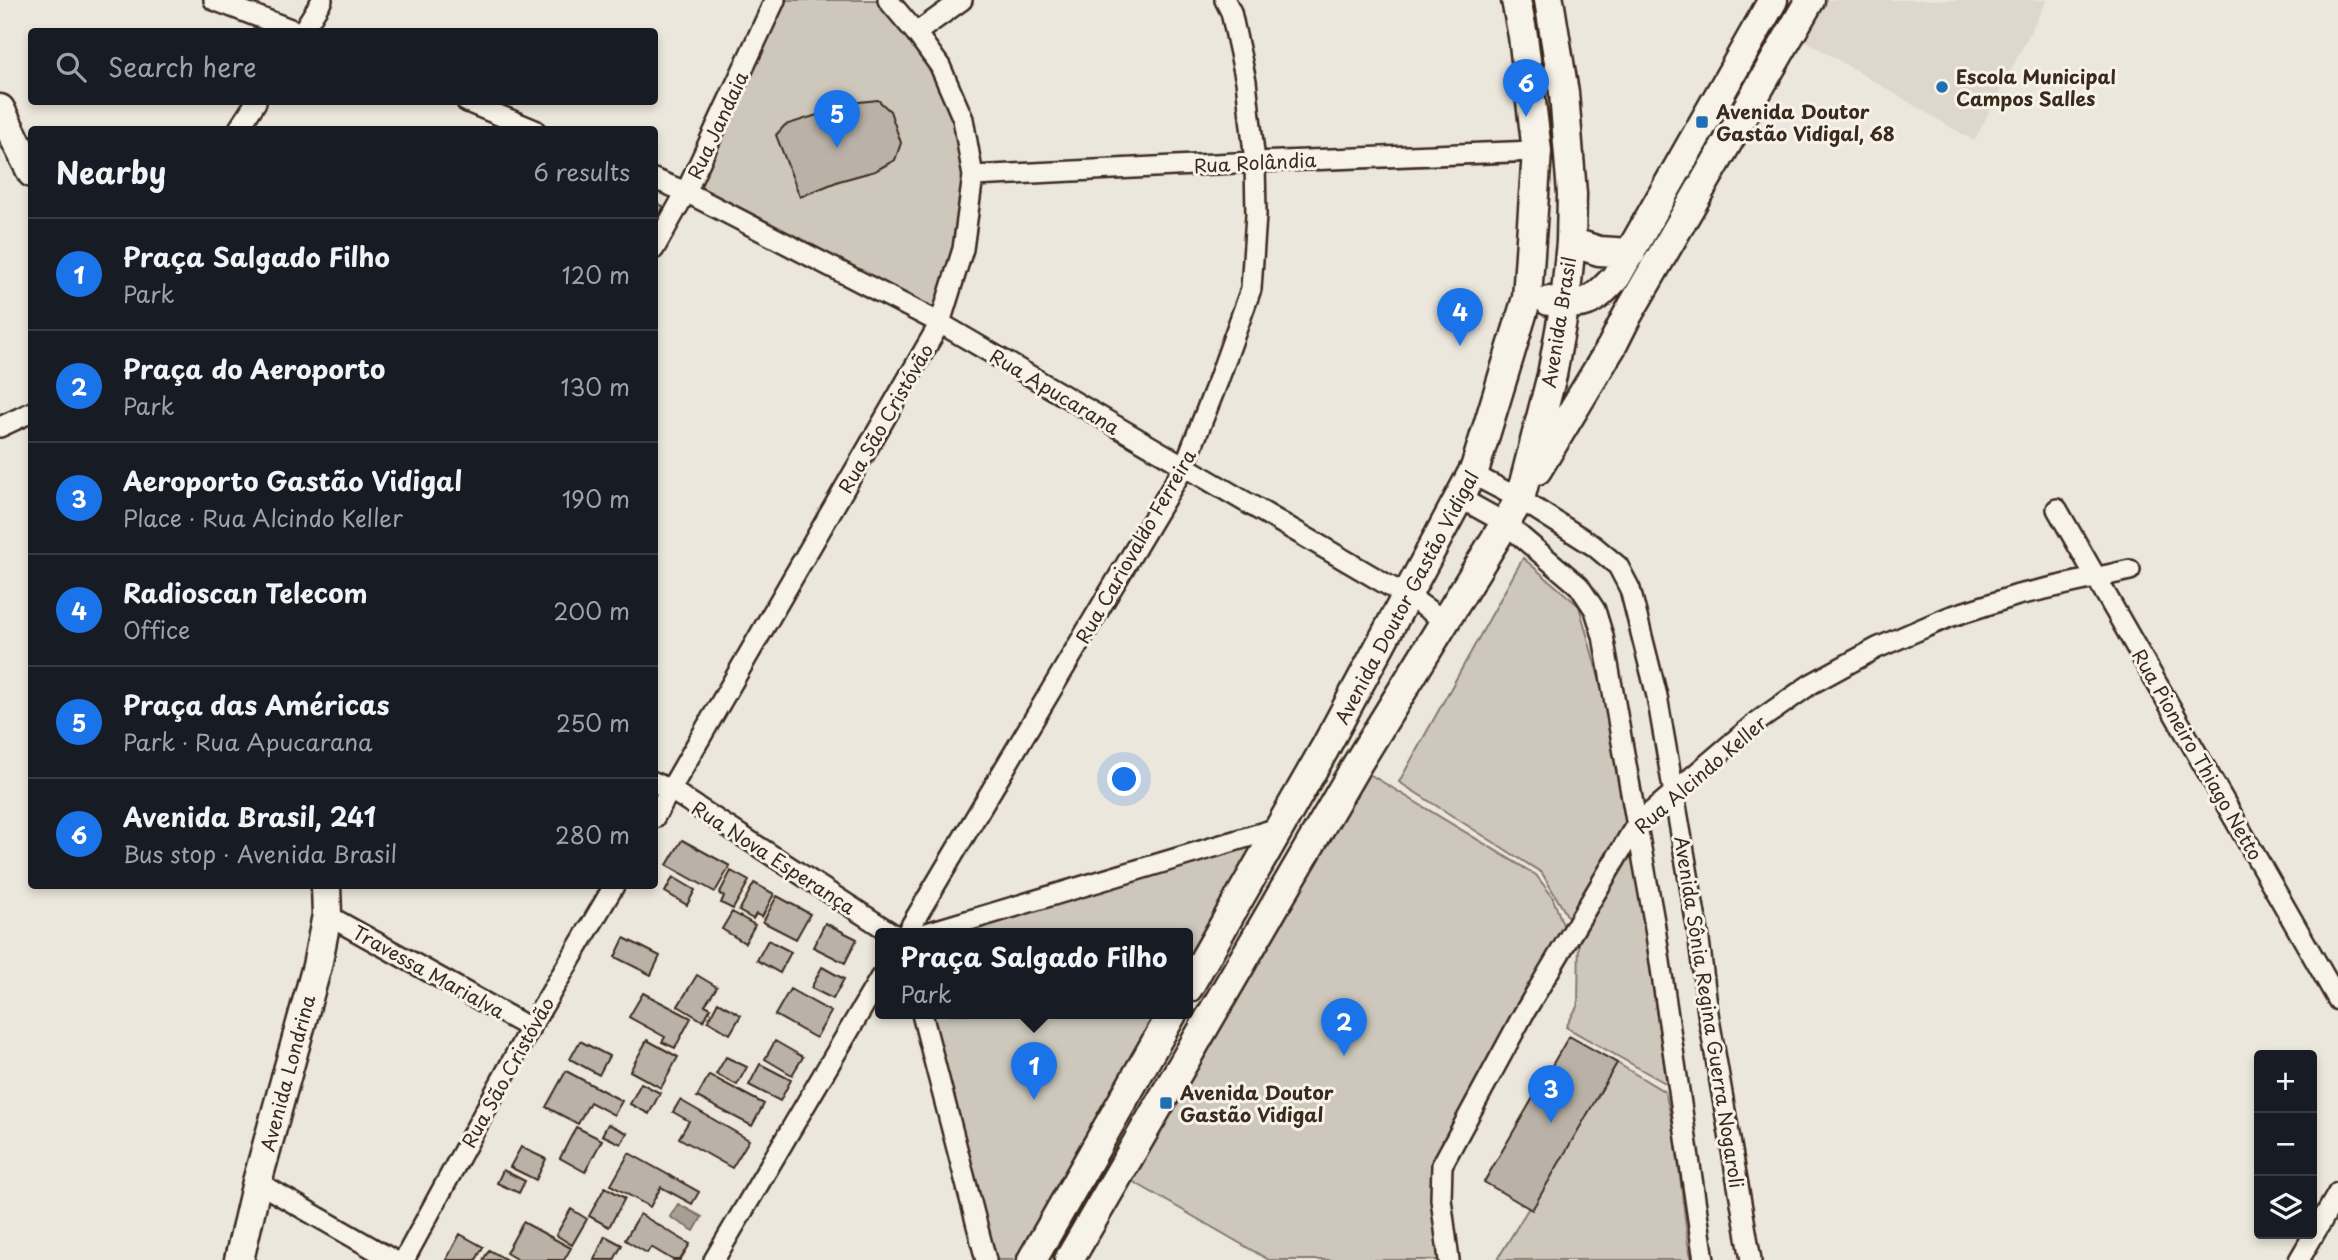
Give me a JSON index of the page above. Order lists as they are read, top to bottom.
{
  "streets": {
    "main road": ["Avenida Brasil", "Avenida Doutor Gastão Vidigal", "Avenida Londrina"],
    "street": [
      "Rua Jandaia",
      "Rua Rolândia",
      "Rua Apucarana",
      "Rua São Cristóvão",
      "Rua Cariovaldo Ferreira",
      "Rua Pioneiro Thiago Netto",
      "Rua Alcindo Keller",
      "Rua Nova Esperança",
      "Travessa Marialva",
      "Avenida Sônia Regina Guerra Nogaroli"
    ]
  },
  "crossings": [
    ["Rua Jandaia", "Rua Apucarana"],
    ["Rua Rolândia", "Avenida Brasil"],
    ["Rua Rolândia", "Rua São Cristóvão"],
    ["Rua Rolândia", "Rua Cariovaldo Ferreira"],
    ["Avenida Brasil", "Rua Apucarana"],
    ["Avenida Brasil", "Avenida Doutor Gastão Vidigal"],
    ["Avenida Brasil", "Avenida Sônia Regina Guerra Nogaroli"],
    ["Rua Apucarana", "Rua São Cristóvão"],
    ["Rua Apucarana", "Rua Cariovaldo Ferreira"],
    ["Rua Apucarana", "Avenida Doutor Gastão Vidigal"],
    ["Rua São Cristóvão", "Rua Nova Esperança"],
    ["Rua São Cristóvão", "Travessa Marialva"],
    ["Avenida Doutor Gastão Vidigal", "Avenida Sônia Regina Guerra Nogaroli"],
    ["Rua Pioneiro Thiago Netto", "Rua Alcindo Keller"],
    ["Rua Alcindo Keller", "Avenida Sônia Regina Guerra Nogaroli"],
    ["Travessa Marialva", "Avenida Londrina"]
  ],
  "places": {
    "other": ["Escola Municipal Campos Salles"],
    "transit": ["Avenida Doutor Gastão Vidigal, 68", "Avenida Doutor Gastão Vidigal"]
  },
  "page": {
    "search": "Search here",
    "pins": [
      "6",
      "5",
      "4",
      "2",
      "1",
      "3"
    ],
    "heading": ["Nearby", "6 results"],
    "list": [
      {
        "mark": "1",
        "name": "Praça Salgado Filho",
        "note": "Park",
        "value": "120 m"
      },
      {
        "mark": "2",
        "name": "Praça do Aeroporto",
        "note": "Park",
        "value": "130 m"
      },
      {
        "mark": "3",
        "name": "Aeroporto Gastão Vidigal",
        "note": "Place · Rua Alcindo Keller",
        "value": "190 m"
      },
      {
        "mark": "4",
        "name": "Radioscan Telecom",
        "note": "Office",
        "value": "200 m"
      },
      {
        "mark": "5",
        "name": "Praça das Américas",
        "note": "Park · Rua Apucarana",
        "value": "250 m"
      },
      {
        "mark": "6",
        "name": "Avenida Brasil, 241",
        "note": "Bus stop · Avenida Brasil",
        "value": "280 m"
      }
    ],
    "popup": ["Praça Salgado Filho", "Park"],
    "map_buttons": ["+", "−"]
  }
}
